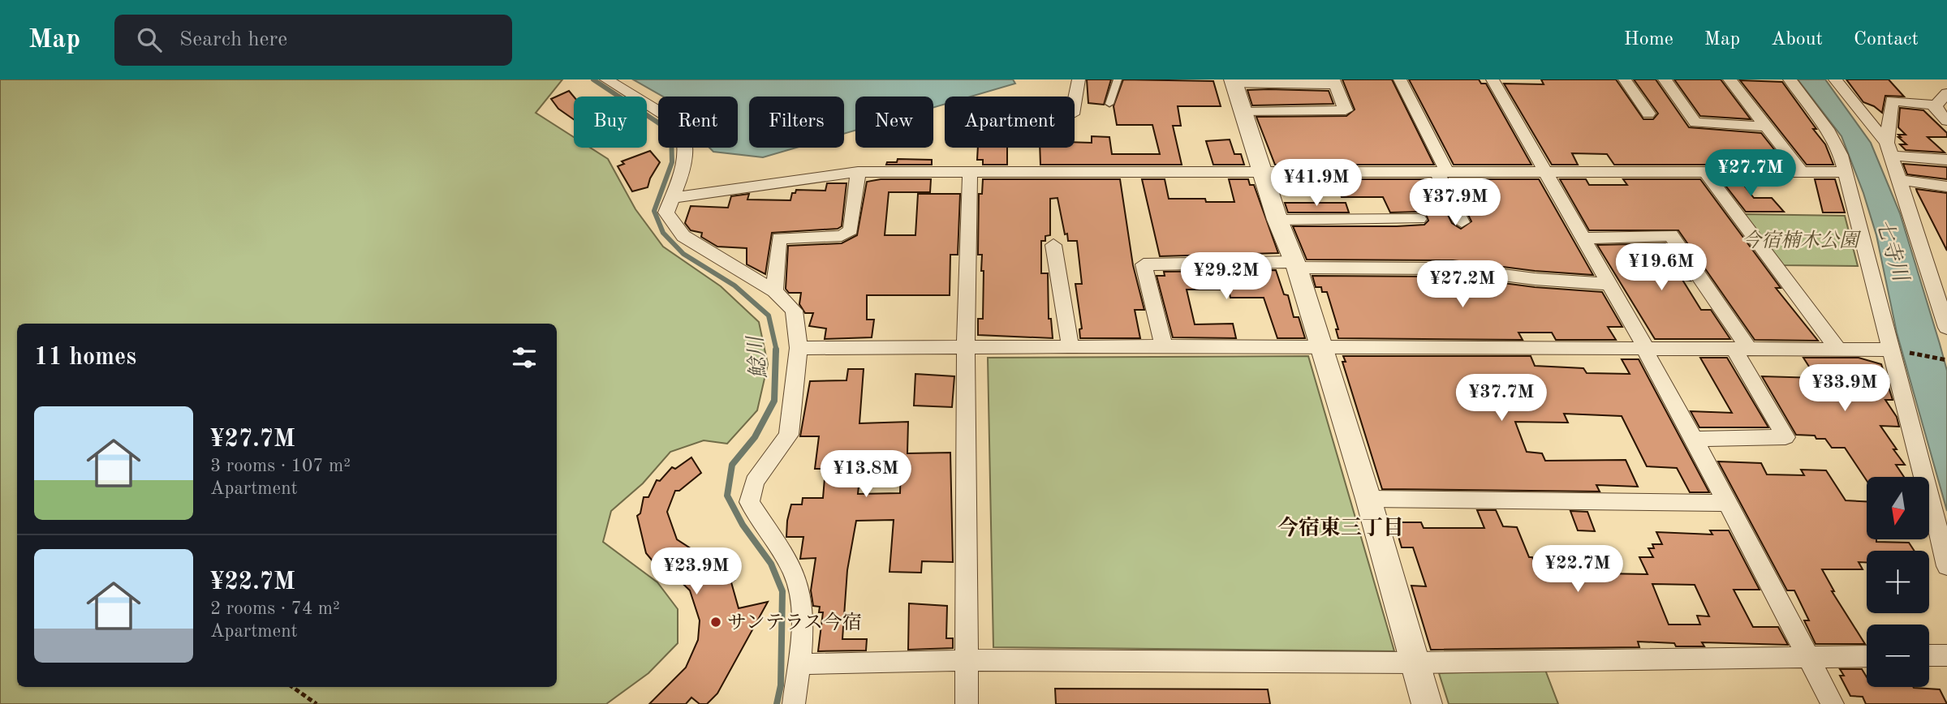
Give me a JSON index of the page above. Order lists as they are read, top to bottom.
{
  "districts": ["今宿東三丁目"],
  "water": ["七寺川", "鯰川"],
  "parks": ["今宿楠木公園"],
  "places": ["サンテラス今宿"],
  "north": "bottom",
  "page": {
    "header": "Map",
    "search": "Search here",
    "nav": [
      "Home",
      "Map",
      "About",
      "Contact"
    ],
    "chip": [
      "Buy",
      "Rent",
      "Filters",
      "New",
      "Apartment"
    ],
    "price": [
      "¥27.7M",
      "¥41.9M",
      "¥37.9M",
      "¥19.6M",
      "¥29.2M",
      "¥27.2M",
      "¥33.9M",
      "¥37.7M",
      "¥13.8M",
      "¥22.7M",
      "¥23.9M"
    ],
    "heading": "11 homes",
    "list": [
      {
        "name": "¥27.7M",
        "note": "3 rooms · 107 m² · Apartment"
      },
      {
        "name": "¥22.7M",
        "note": "2 rooms · 74 m² · Apartment"
      }
    ],
    "map_buttons": ["+", "−"]
  }
}
